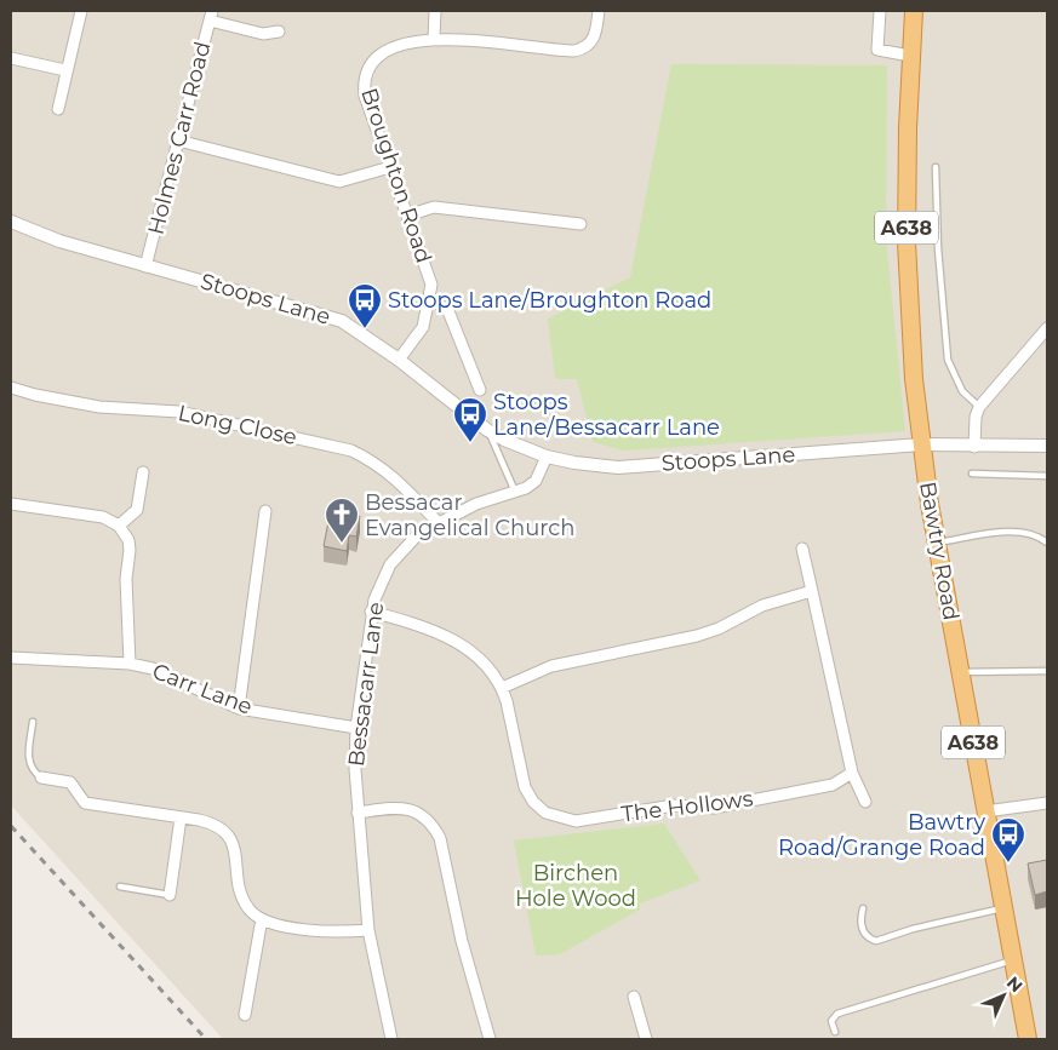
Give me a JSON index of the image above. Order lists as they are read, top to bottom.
{
  "streets": {
    "highway": ["A638", "Bawtry Road"],
    "street": [
      "Holmes Carr Road",
      "Broughton Road",
      "Stoops Lane",
      "Long Close",
      "Bessacarr Lane",
      "Carr Lane",
      "The Hollows"
    ]
  },
  "crossings": [
    ["Holmes Carr Road", "Stoops Lane"],
    ["Broughton Road", "Stoops Lane"],
    ["Stoops Lane", "Bawtry Road"],
    ["Stoops Lane", "Bessacarr Lane"],
    ["Long Close", "Bessacarr Lane"],
    ["Bessacarr Lane", "Carr Lane"],
    ["Bessacarr Lane", "The Hollows"]
  ],
  "parks": ["Birchen Hole Wood"],
  "places": {
    "bus stop": ["Stoops Lane/Broughton Road", "Stoops Lane/Bessacarr Lane", "Bawtry Road/Grange Road"],
    "church": ["Bessacar Evangelical Church"]
  },
  "north": "top right"
}
